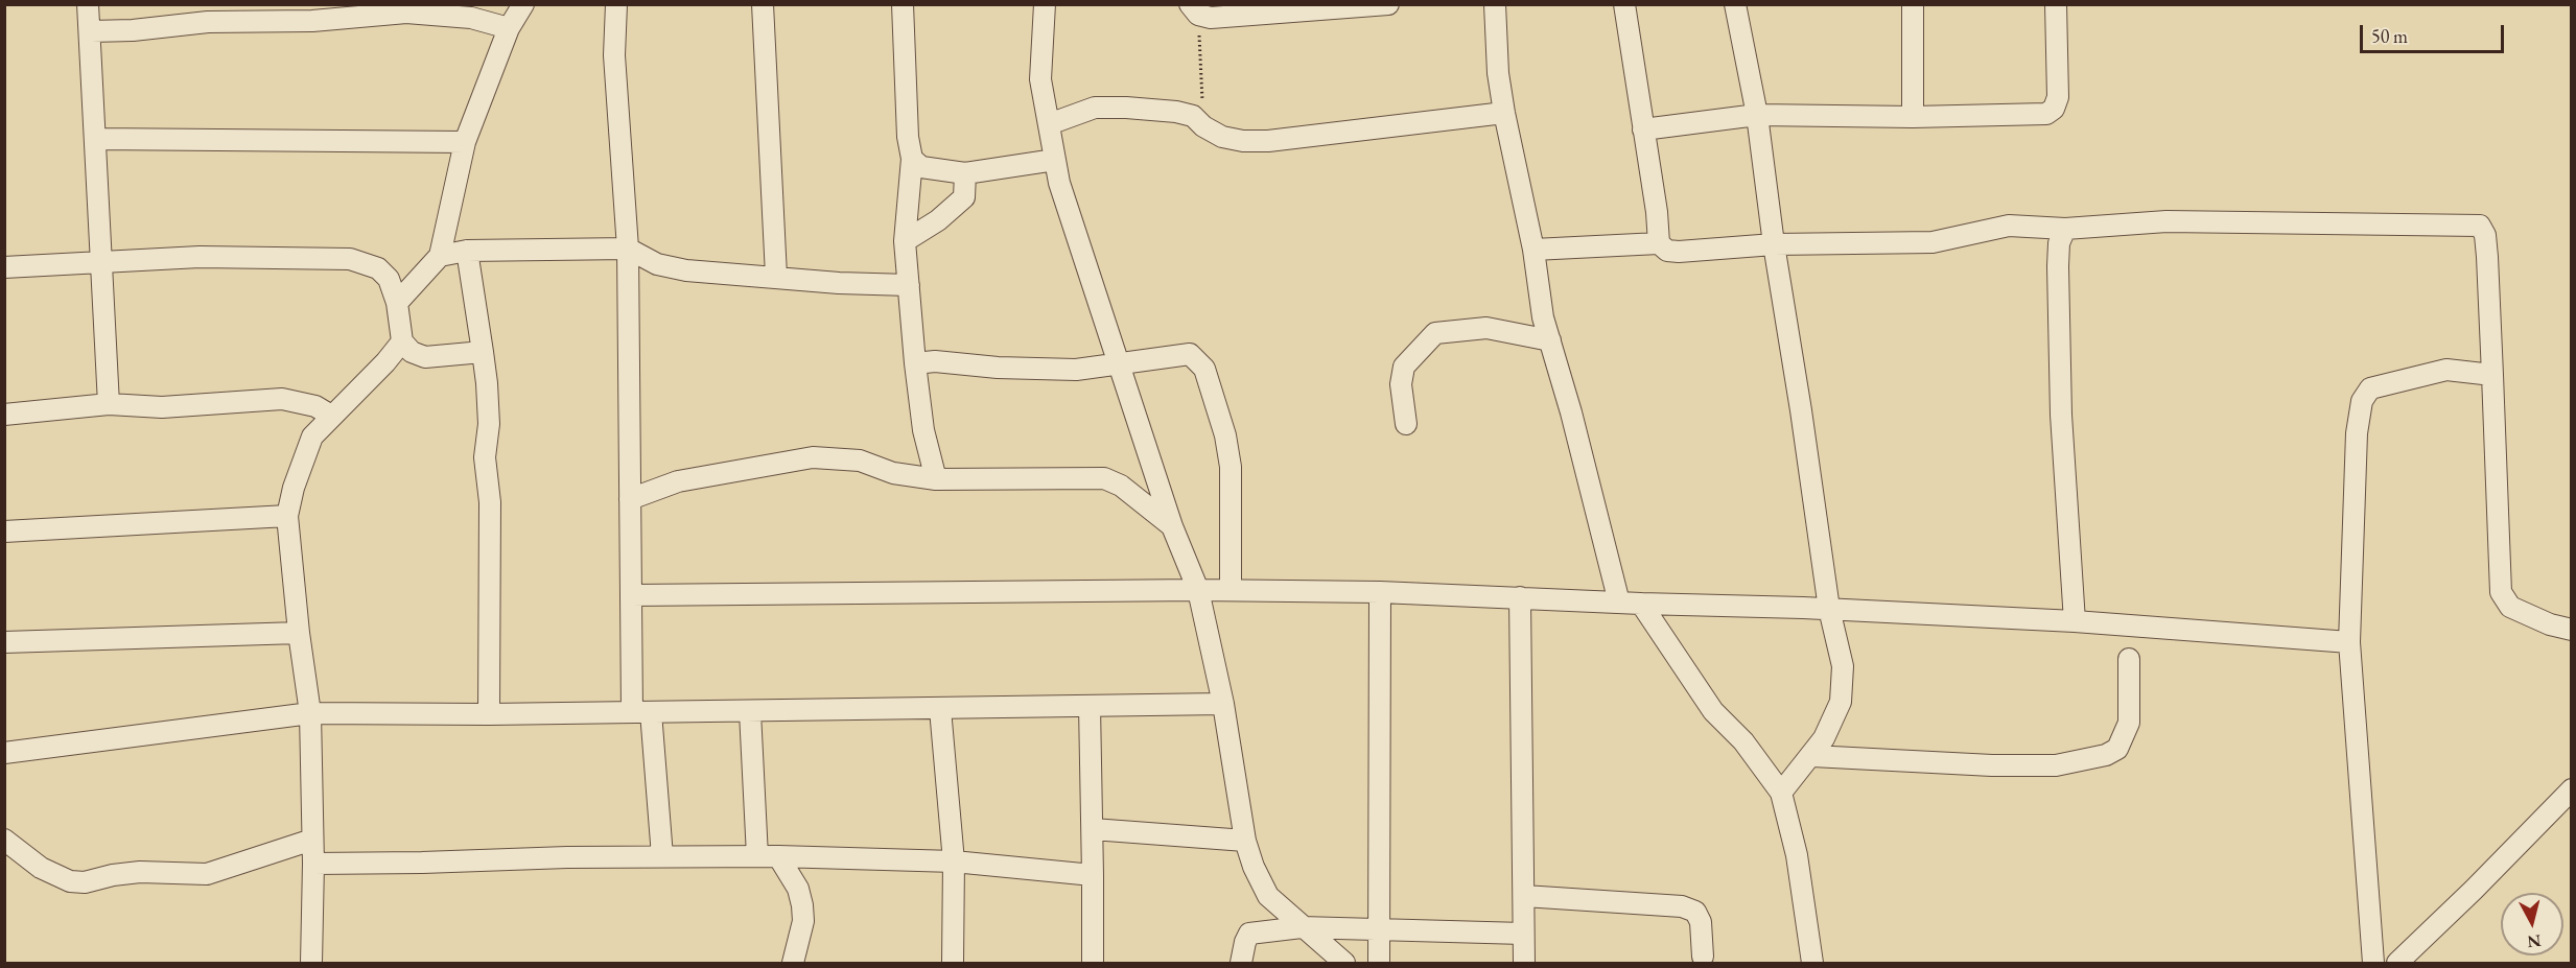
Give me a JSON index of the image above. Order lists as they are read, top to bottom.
{
  "scale_bar": "50 m",
  "north": "bottom"
}
